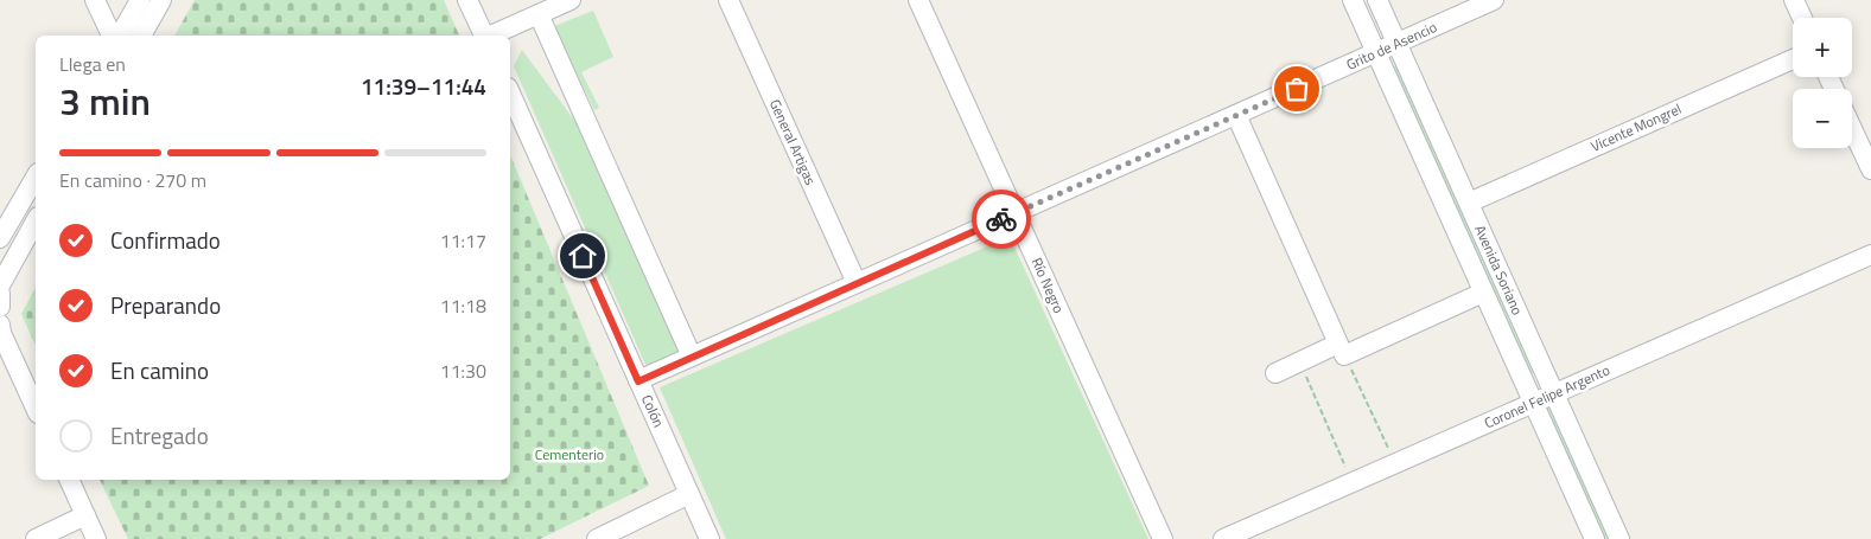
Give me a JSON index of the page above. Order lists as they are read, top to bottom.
{
  "streets": {
    "street": [
      "Grito de Asencio",
      "Vicente Mongrel",
      "General Artigas",
      "Avenida Soriano",
      "Río Negro",
      "Coronel Felipe Argento",
      "Colón"
    ]
  },
  "crossings": [
    ["Grito de Asencio", "General Artigas"],
    ["Grito de Asencio", "Avenida Soriano"],
    ["Grito de Asencio", "Río Negro"],
    ["Grito de Asencio", "Colón"],
    ["Vicente Mongrel", "Avenida Soriano"],
    ["Avenida Soriano", "Coronel Felipe Argento"]
  ],
  "parks": ["Cementerio"],
  "page": {
    "map_buttons": ["+", "−"],
    "heading": ["3 min", "Llega en", "11:39–11:44"],
    "bar": "En camino · 270 m",
    "list": [
      ["Confirmado", "11:17"],
      ["Preparando", "11:18"],
      ["En camino", "11:30"],
      "Entregado"
    ]
  }
}
